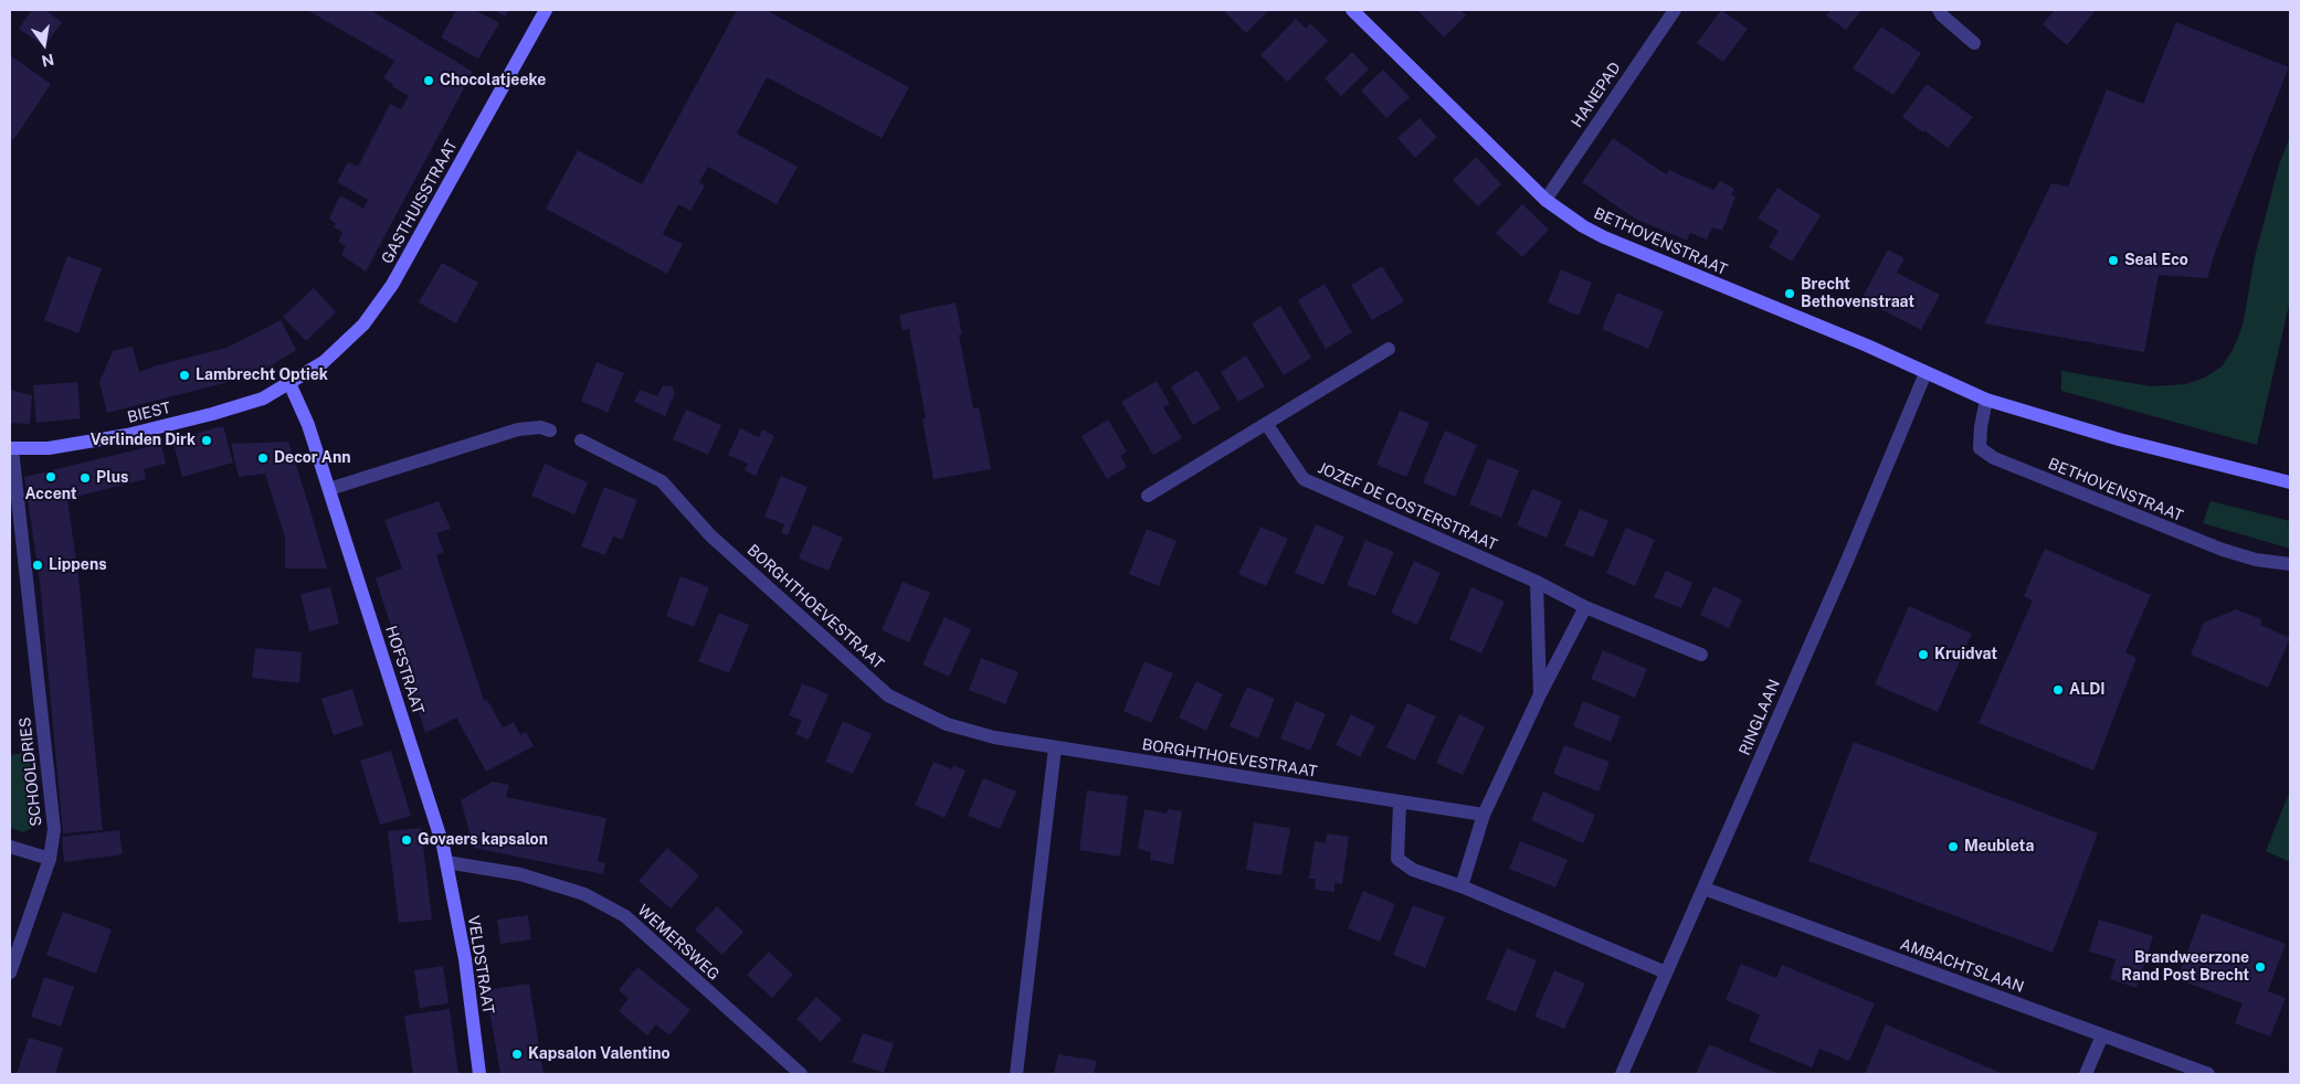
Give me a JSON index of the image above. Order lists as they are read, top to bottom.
{
  "streets": {
    "main road": [
      "GASTHUISSTRAAT",
      "BETHOVENSTRAAT",
      "BIEST",
      "HOFSTRAAT",
      "VELDSTRAAT"
    ],
    "street": [
      "HANEPAD",
      "JOZEF DE COSTERSTRAAT",
      "BORGHTHOEVESTRAAT",
      "RINGLAAN",
      "SCHOOLDRIES",
      "WEMERSWEG",
      "AMBACHTSLAAN"
    ]
  },
  "crossings": [
    ["HANEPAD", "BETHOVENSTRAAT"],
    ["GASTHUISSTRAAT", "BIEST"],
    ["GASTHUISSTRAAT", "HOFSTRAAT"],
    ["BETHOVENSTRAAT", "RINGLAAN"],
    ["BIEST", "HOFSTRAAT"],
    ["BIEST", "SCHOOLDRIES"],
    ["HOFSTRAAT", "WEMERSWEG"],
    ["HOFSTRAAT", "VELDSTRAAT"],
    ["RINGLAAN", "AMBACHTSLAAN"],
    ["WEMERSWEG", "VELDSTRAAT"]
  ],
  "places": [
    "Chocolatjeeke",
    "Seal Eco",
    "Brecht Bethovenstraat",
    "Lambrecht Optiek",
    "Verlinden Dirk",
    "Decor Ann",
    "Accent",
    "Plus",
    "Lippens",
    "Kruidvat",
    "ALDI",
    "Govaers kapsalon",
    "Meubleta",
    "Brandweerzone Rand Post Brecht",
    "Kapsalon Valentino"
  ],
  "north": "bottom"
}
